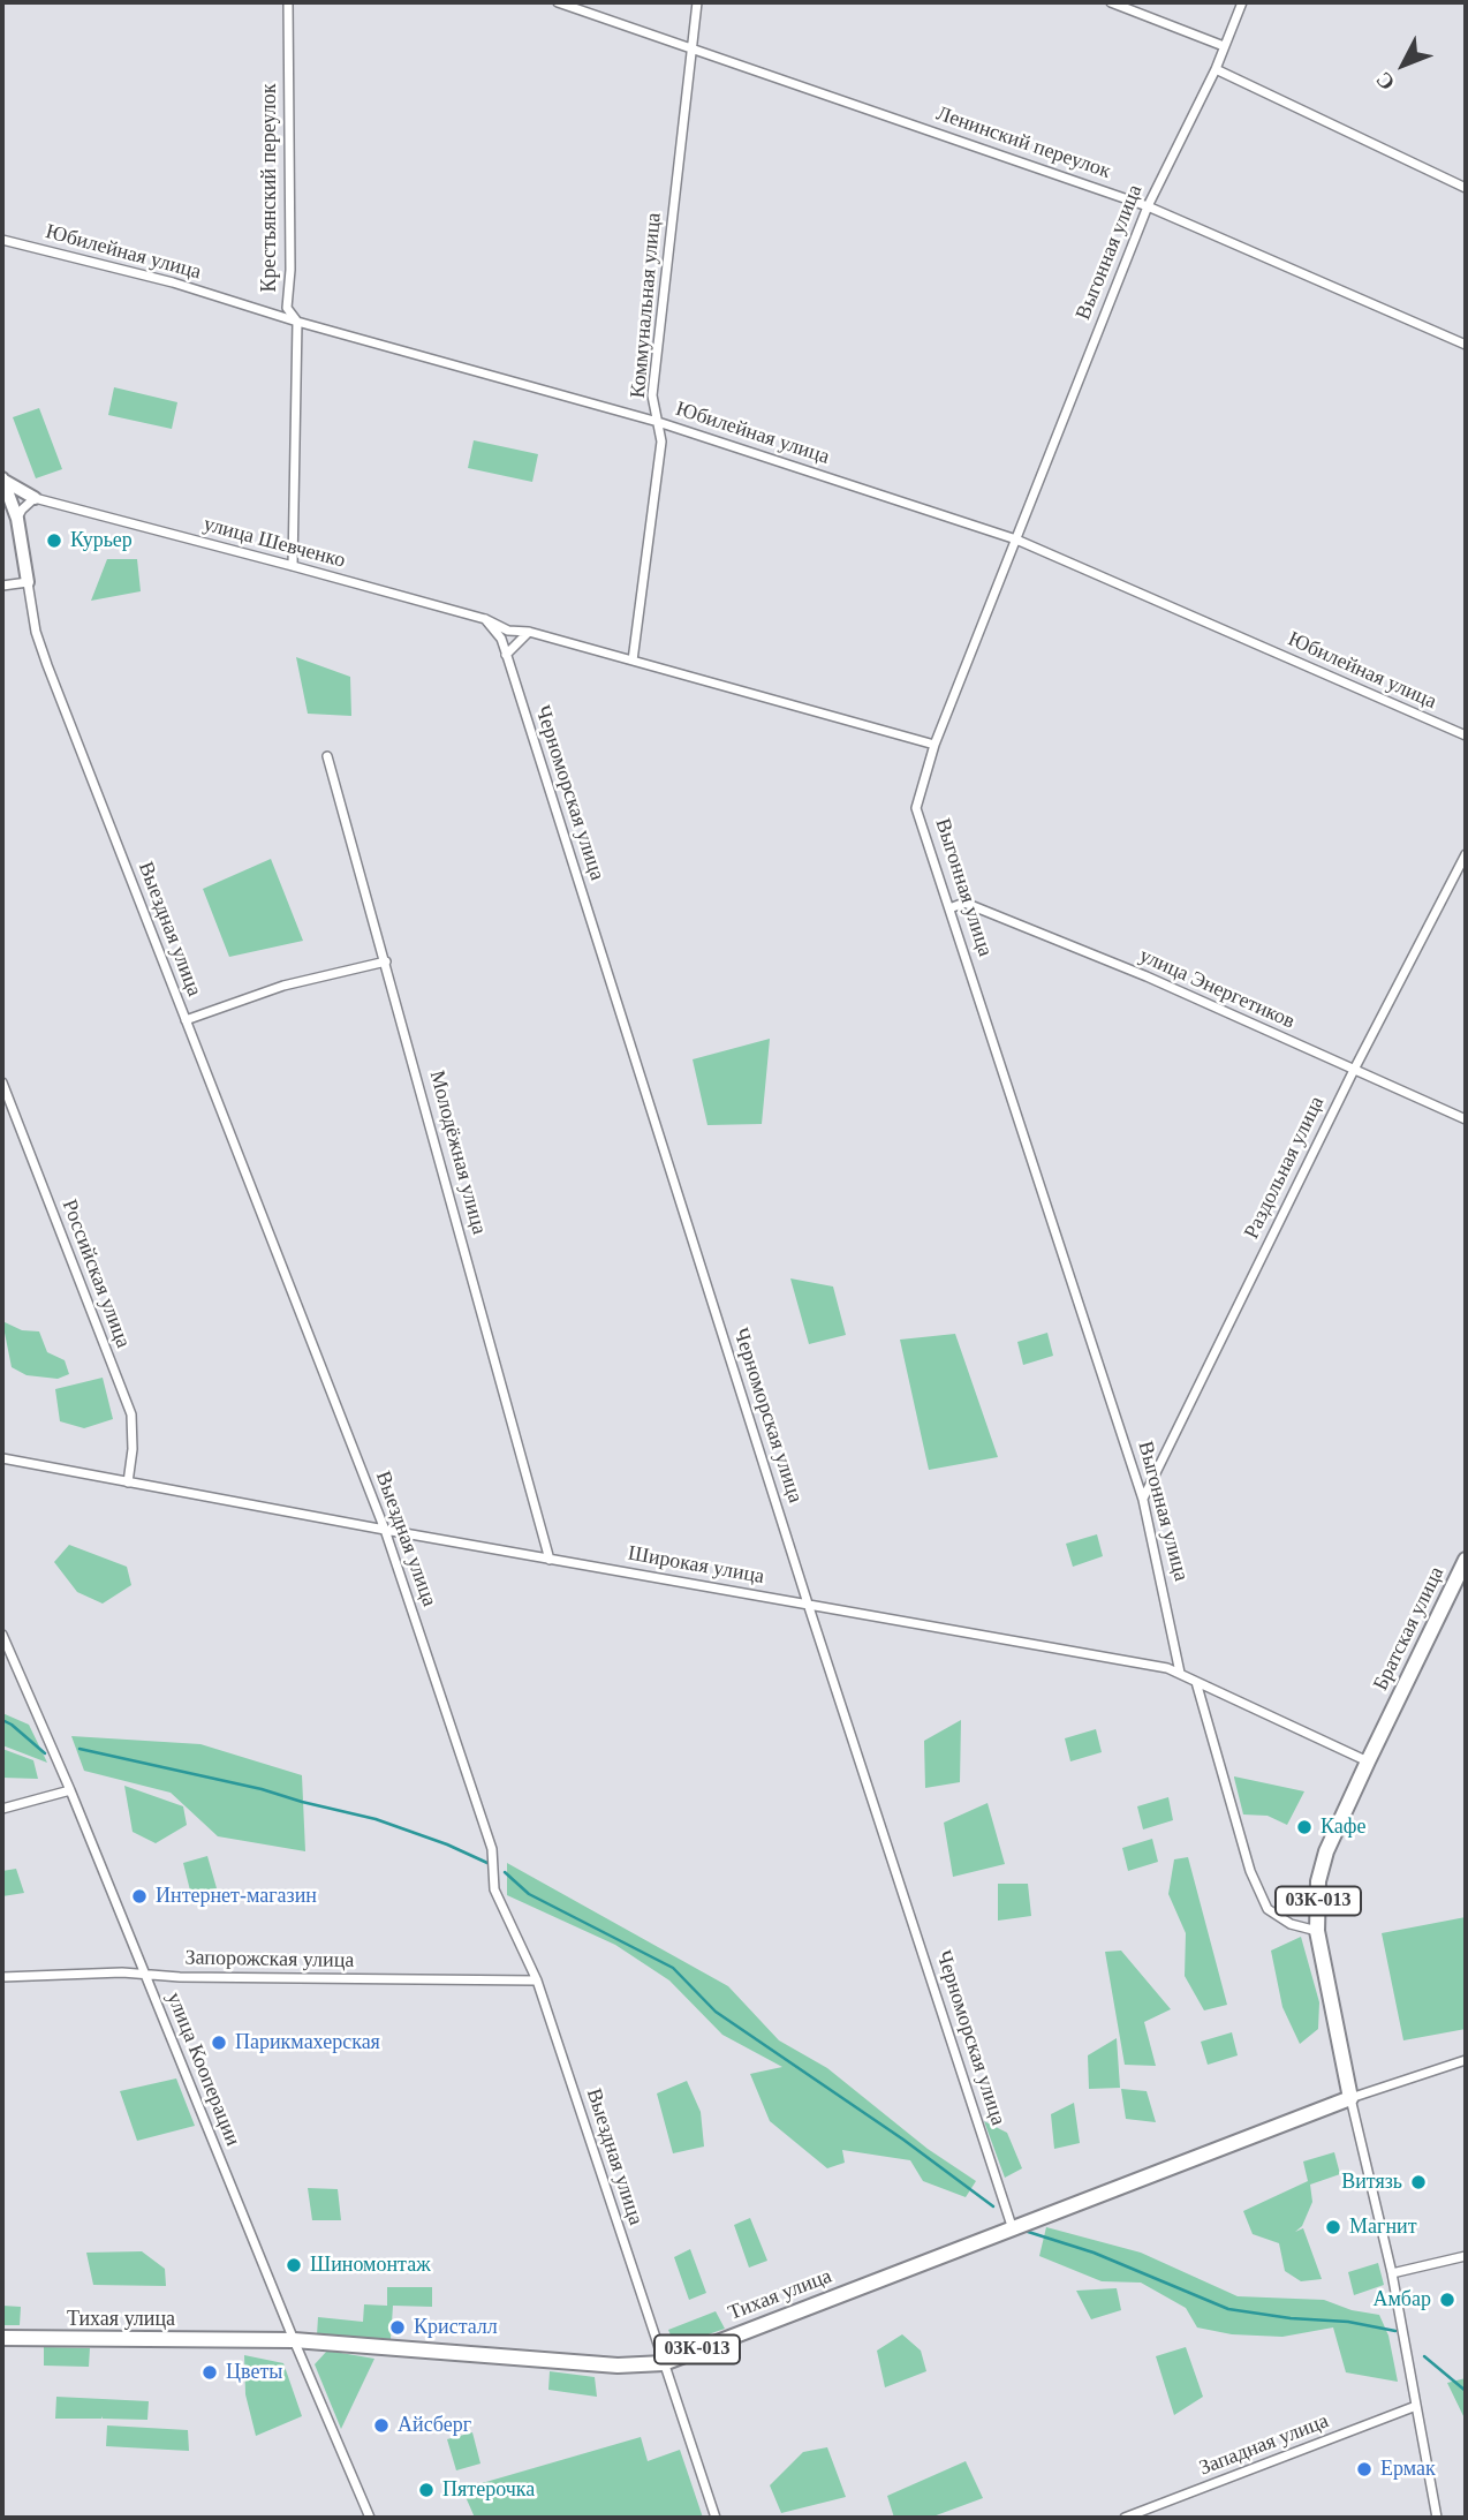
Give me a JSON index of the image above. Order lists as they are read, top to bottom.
{
  "streets": {
    "main road": ["Братская улица", "03К-013", "Тихая улица"],
    "street": [
      "Ленинский переулок",
      "Крестьянский переулок",
      "Юбилейная улица",
      "Выгонная улица",
      "Коммунальная улица",
      "улица Шевченко",
      "Черноморская улица",
      "Выездная улица",
      "улица Энергетиков",
      "Молодёжная улица",
      "Раздольная улица",
      "Российская улица",
      "Широкая улица",
      "Запорожская улица",
      "улица Кооперации",
      "Западная улица"
    ]
  },
  "crossings": [
    ["Ленинский переулок", "Выгонная улица"],
    ["Ленинский переулок", "Коммунальная улица"],
    ["Крестьянский переулок", "Юбилейная улица"],
    ["Крестьянский переулок", "улица Шевченко"],
    ["Юбилейная улица", "Выгонная улица"],
    ["Юбилейная улица", "Коммунальная улица"],
    ["Выгонная улица", "улица Шевченко"],
    ["Выгонная улица", "улица Энергетиков"],
    ["Выгонная улица", "Раздольная улица"],
    ["Выгонная улица", "Широкая улица"],
    ["Коммунальная улица", "улица Шевченко"],
    ["улица Шевченко", "Черноморская улица"],
    ["Черноморская улица", "Широкая улица"],
    ["Черноморская улица", "Тихая улица"],
    ["Выездная улица", "Широкая улица"],
    ["Выездная улица", "Запорожская улица"],
    ["Выездная улица", "Тихая улица"],
    ["улица Энергетиков", "Раздольная улица"],
    ["Молодёжная улица", "Широкая улица"],
    ["Российская улица", "Широкая улица"],
    ["Широкая улица", "Братская улица"],
    ["Широкая улица", "03К-013"],
    ["Братская улица", "03К-013"],
    ["03К-013", "Тихая улица"],
    ["Запорожская улица", "улица Кооперации"],
    ["улица Кооперации", "Тихая улица"]
  ],
  "places": [
    "Курьер",
    "Кафе",
    "Интернет-магазин",
    "Парикмахерская",
    "Витязь",
    "Магнит",
    "Шиномонтаж",
    "Амбар",
    "Кристалл",
    "Цветы",
    "Айсберг",
    "Ермак",
    "Пятерочка"
  ],
  "north": "bottom left"
}
